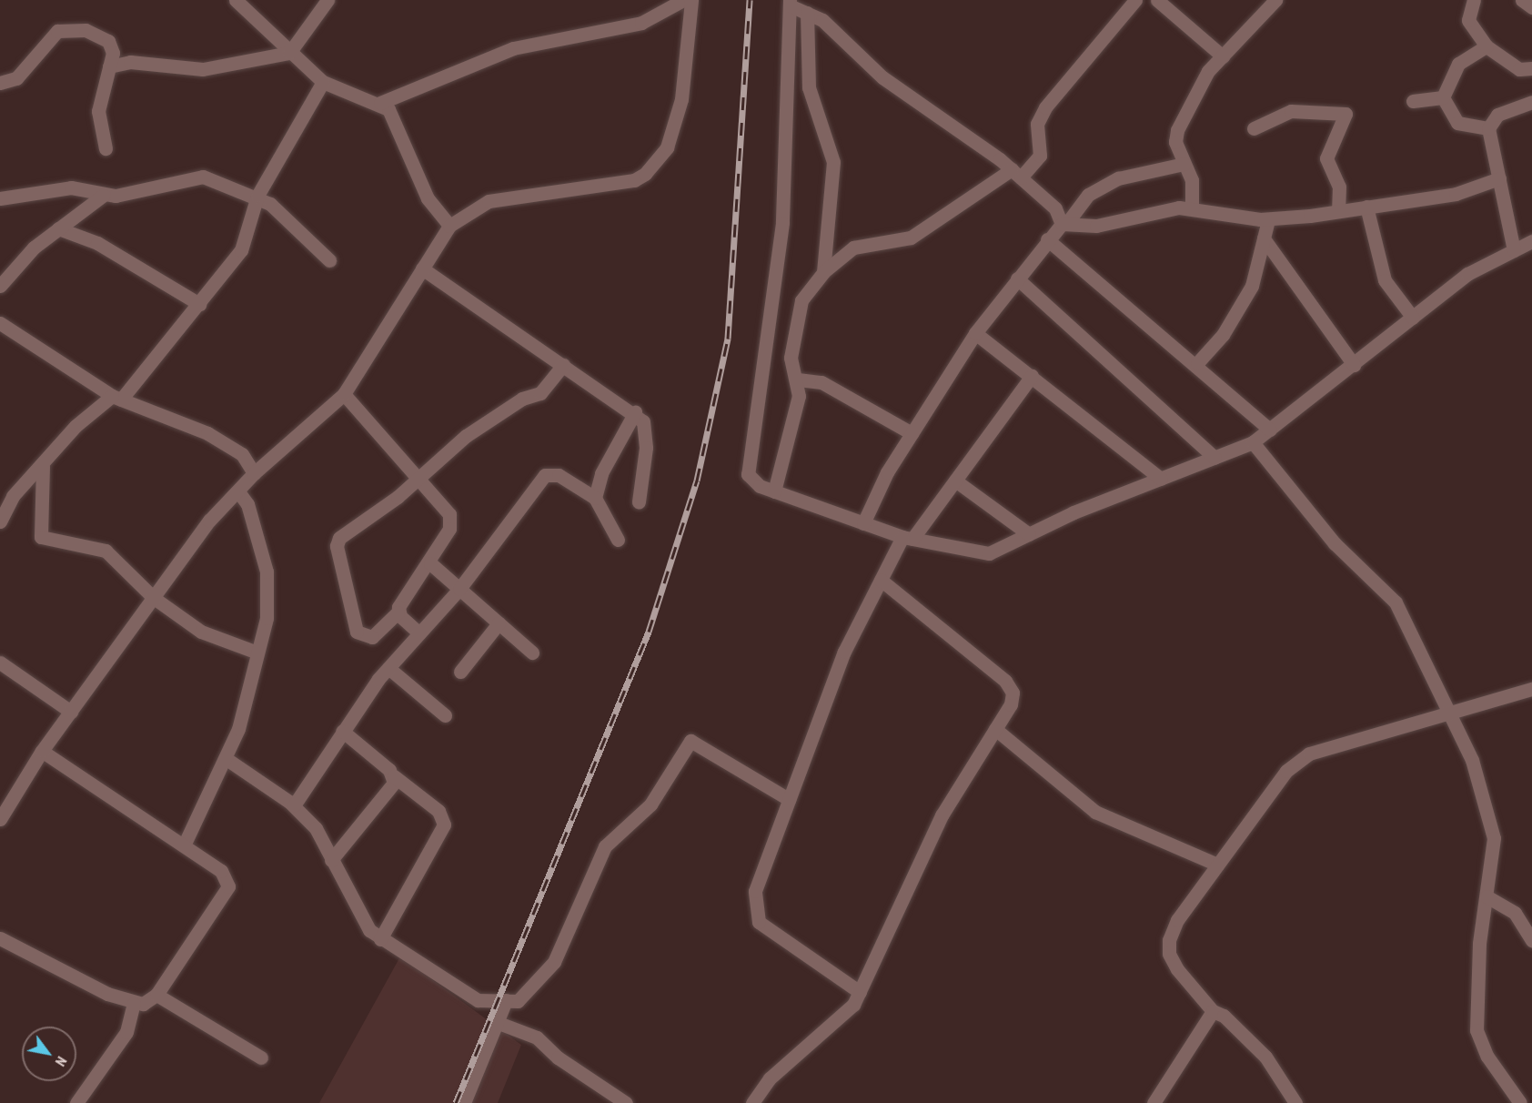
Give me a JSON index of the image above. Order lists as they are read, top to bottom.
{
  "north": "bottom right"
}
